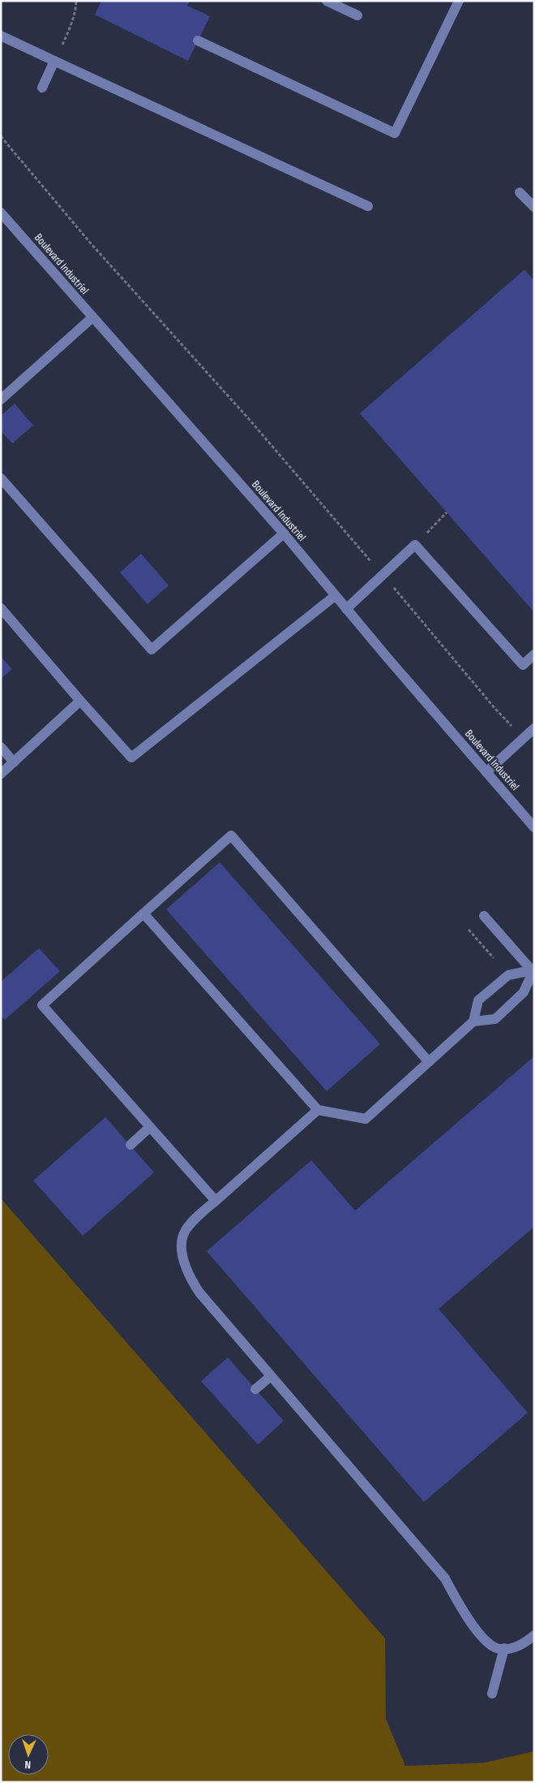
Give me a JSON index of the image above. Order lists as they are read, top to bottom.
{
  "streets": {
    "street": ["Boulevard Industriel"]
  },
  "north": "bottom"
}
